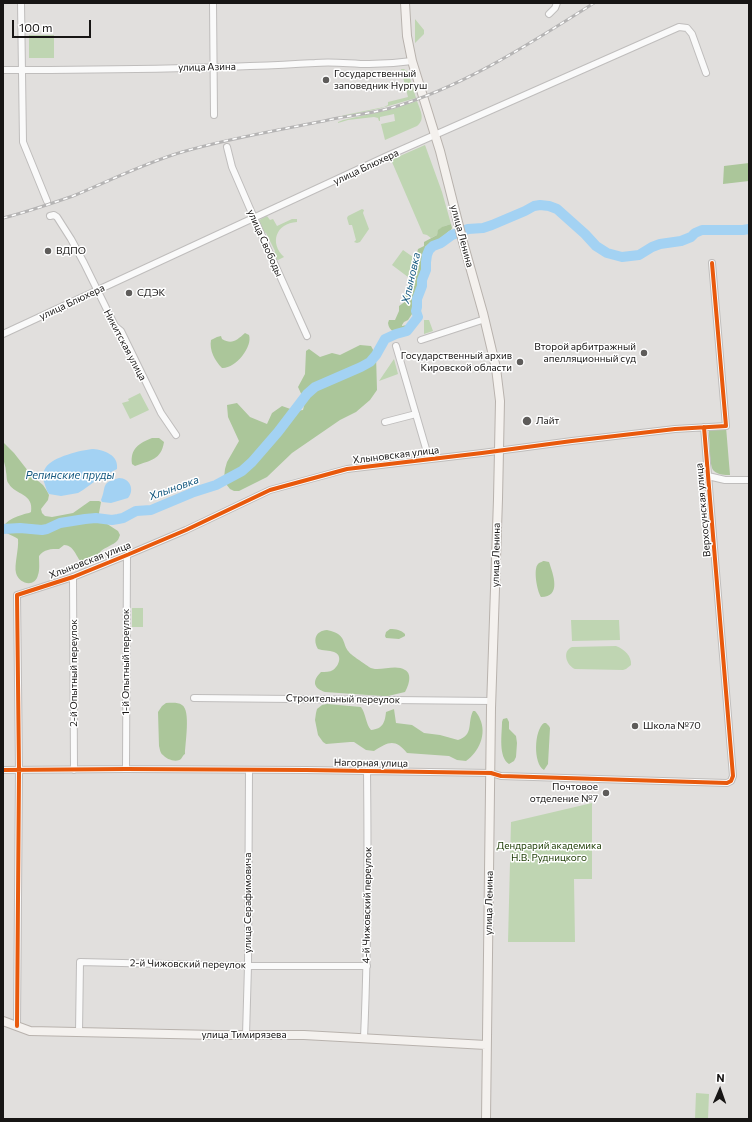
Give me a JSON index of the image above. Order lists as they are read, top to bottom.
{
  "streets": {
    "main road": ["улица Ленина", "улица Тимирязева"],
    "street": [
      "улица Азина",
      "улица Блюхера",
      "улица Свободы",
      "Никитская улица",
      "Хлыновская улица",
      "Верхосунская улица",
      "1-й Опытный переулок",
      "2-й Опытный переулок",
      "Строительный переулок",
      "Нагорная улица",
      "улица Серафимовича",
      "4-й Чижовский переулок",
      "2-й Чижовский переулок"
    ]
  },
  "crossings": [
    ["улица Азина", "улица Ленина"],
    ["улица Блюхера", "улица Ленина"],
    ["улица Блюхера", "улица Свободы"],
    ["улица Блюхера", "Никитская улица"],
    ["улица Ленина", "Хлыновская улица"],
    ["улица Ленина", "Строительный переулок"],
    ["улица Ленина", "Нагорная улица"],
    ["улица Ленина", "улица Тимирязева"],
    ["Хлыновская улица", "Верхосунская улица"],
    ["Хлыновская улица", "1-й Опытный переулок"],
    ["Хлыновская улица", "2-й Опытный переулок"],
    ["Хлыновская улица", "Нагорная улица"],
    ["Верхосунская улица", "Нагорная улица"],
    ["1-й Опытный переулок", "Нагорная улица"],
    ["2-й Опытный переулок", "Нагорная улица"],
    ["Нагорная улица", "улица Серафимовича"],
    ["Нагорная улица", "4-й Чижовский переулок"],
    ["улица Серафимовича", "2-й Чижовский переулок"],
    ["улица Серафимовича", "улица Тимирязева"],
    ["4-й Чижовский переулок", "2-й Чижовский переулок"],
    ["4-й Чижовский переулок", "улица Тимирязева"],
    ["2-й Чижовский переулок", "улица Тимирязева"]
  ],
  "water": ["Хлыновка", "Репинские пруды"],
  "parks": ["Дендрарий академика Н.В. Рудницкого"],
  "places": [
    "Государственный заповедник Нургуш",
    "ВДПО",
    "СДЭК",
    "Второй арбитражный апелляционный суд",
    "Государственный архив Кировской области",
    "Лайт",
    "Школа №70",
    "Почтовое отделение №7"
  ],
  "scale_bar": "100 m",
  "north": "top"
}
